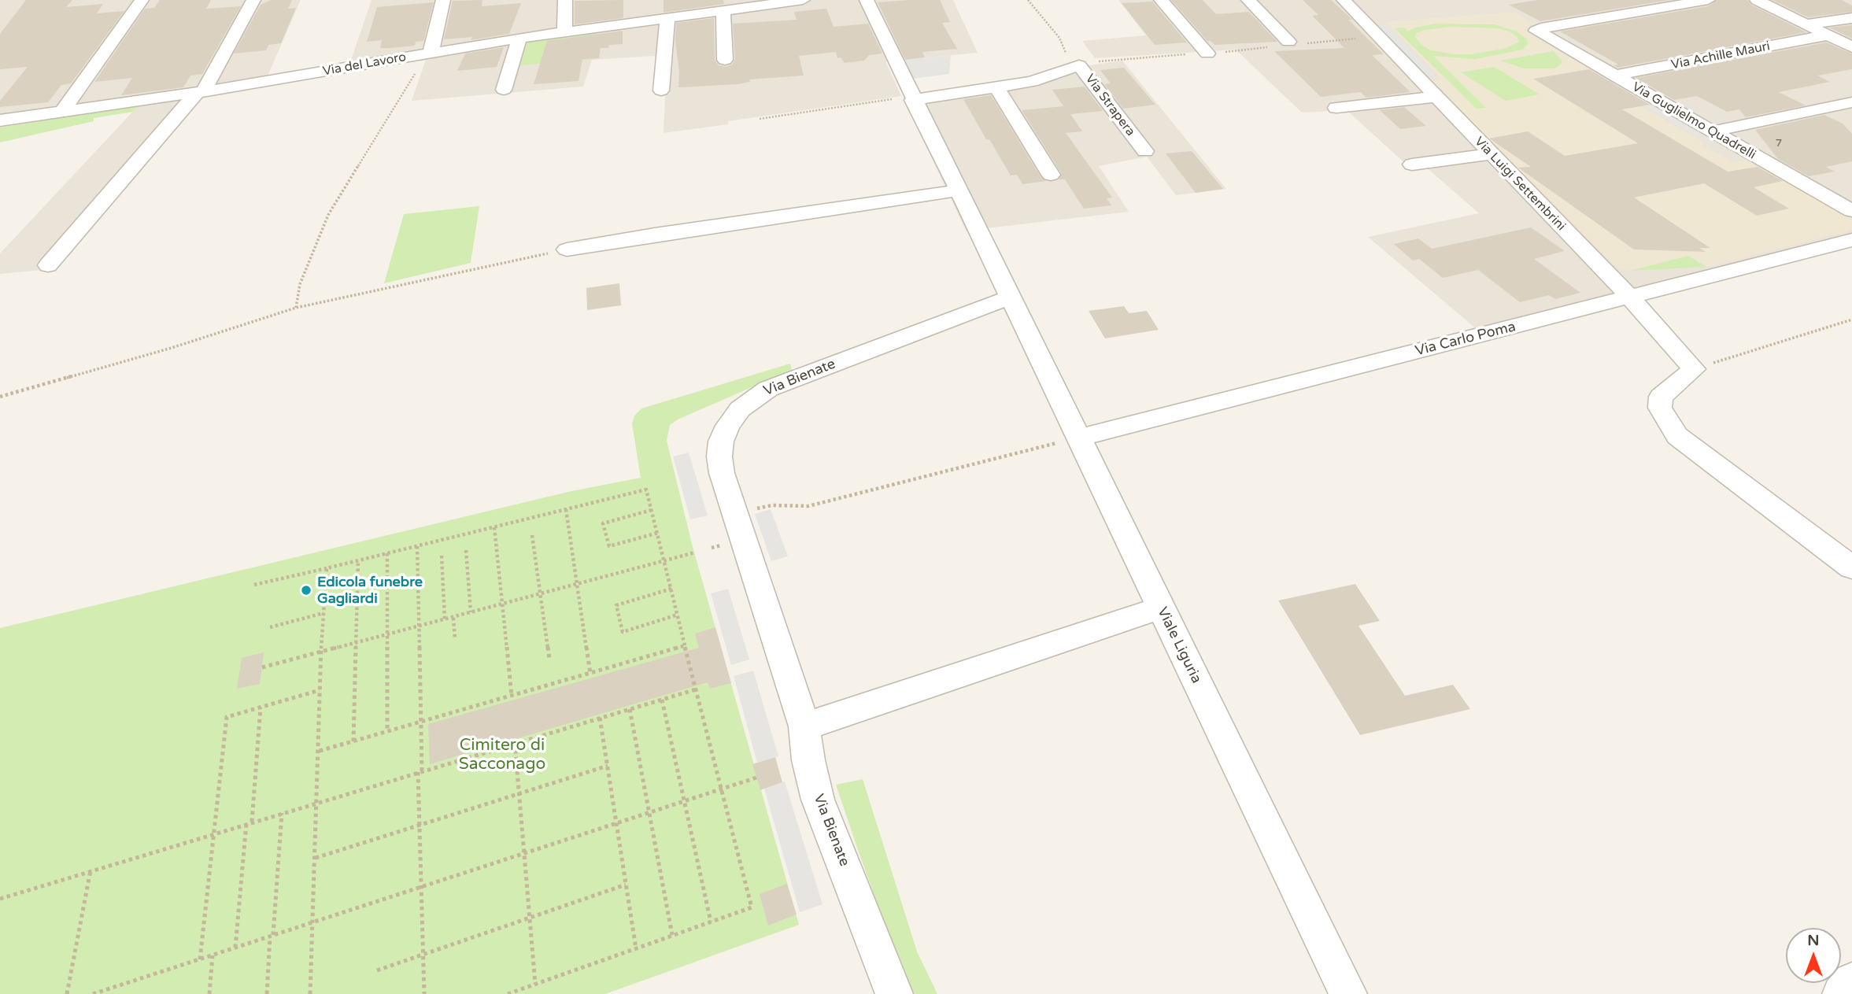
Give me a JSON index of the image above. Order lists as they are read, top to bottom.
{
  "streets": {
    "street": [
      "Via Achille Mauri",
      "Via del Lavoro",
      "Via Strapera",
      "Via Guglielmo Quadrelli",
      "Via Luigi Settembrini",
      "Via Carlo Poma",
      "Via Bienate",
      "Viale Liguria"
    ]
  },
  "crossings": [
    ["Via Achille Mauri", "Via Guglielmo Quadrelli"],
    ["Via Luigi Settembrini", "Via Carlo Poma"],
    ["Via Carlo Poma", "Viale Liguria"],
    ["Via Bienate", "Viale Liguria"]
  ],
  "parks": ["Cimitero di Sacconago"],
  "places": ["Edicola funebre Gagliardi"],
  "house_numbers": ["7"],
  "north": "top"
}
